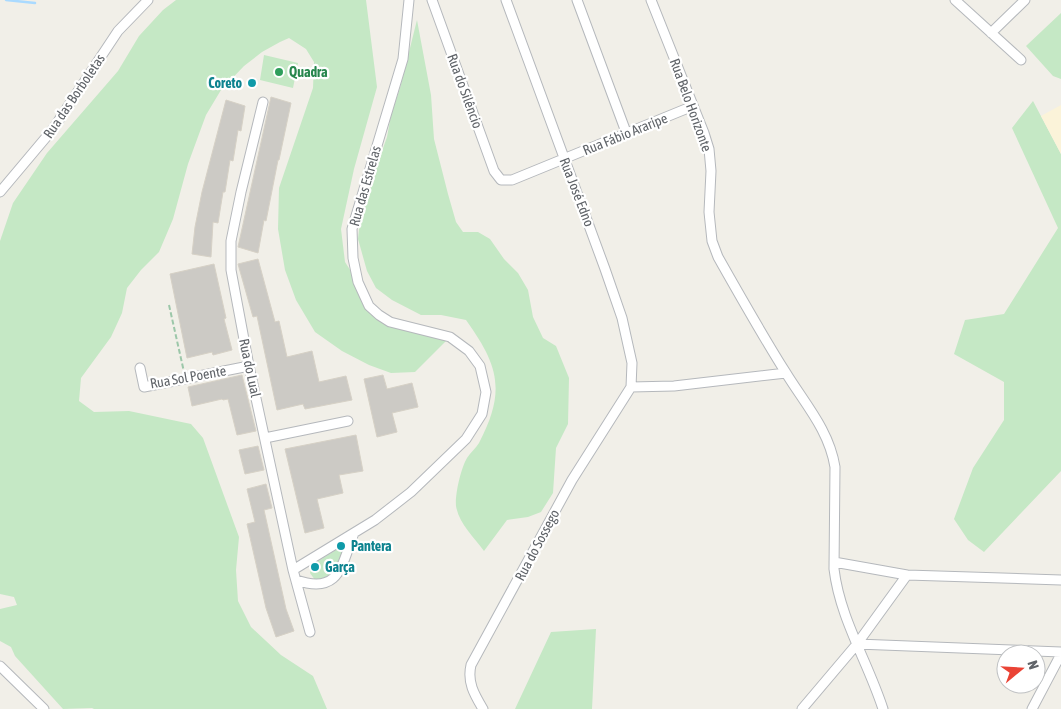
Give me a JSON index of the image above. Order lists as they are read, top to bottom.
{
  "streets": {
    "street": [
      "Rua do Silêncio",
      "Rua das Borboletas",
      "Rua Belo Horizonte",
      "Rua Fábio Araripe",
      "Rua das Estrelas",
      "Rua José Edno",
      "Rua do Lual",
      "Rua Sol Poente",
      "Rua do Sossego"
    ]
  },
  "crossings": [
    ["Rua do Silêncio", "Rua Fábio Araripe"],
    ["Rua Belo Horizonte", "Rua Fábio Araripe"],
    ["Rua Fábio Araripe", "Rua José Edno"],
    ["Rua das Estrelas", "Rua do Lual"],
    ["Rua José Edno", "Rua do Sossego"],
    ["Rua do Lual", "Rua Sol Poente"]
  ],
  "places": [
    "Quadra",
    "Coreto",
    "Pantera",
    "Garça"
  ],
  "north": "right"
}
